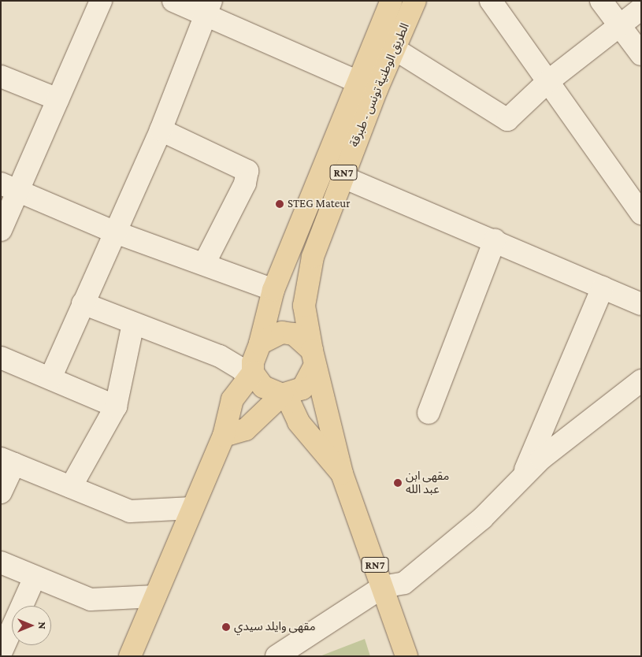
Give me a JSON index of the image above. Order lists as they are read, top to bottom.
{
  "streets": {
    "main road": ["الطريق الوطنية تونس - طبرقة", "RN7"]
  },
  "crossings": [
    ["الطريق الوطنية تونس - طبرقة", "RN7"]
  ],
  "places": ["STEG Mateur", "مقهى ابن عبد الله", "مقهى وايلد سيدي"],
  "north": "right"
}
